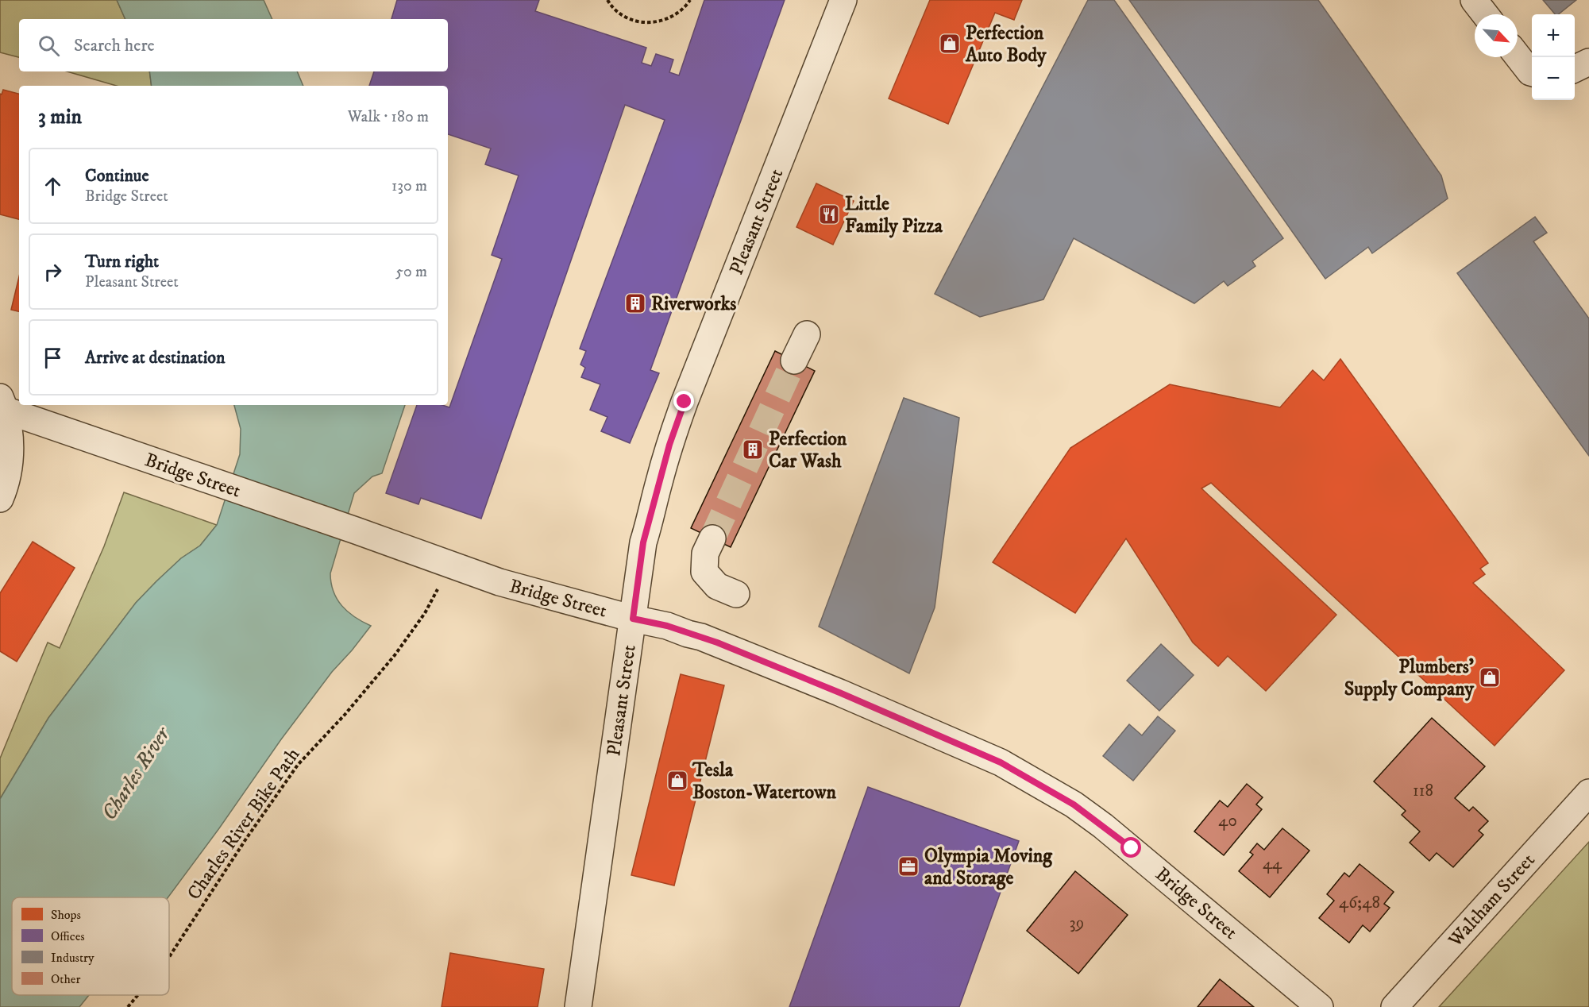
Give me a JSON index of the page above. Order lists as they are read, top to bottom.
{
  "streets": {
    "street": ["Pleasant Street", "Bridge Street", "Waltham Street"],
    "path": ["Charles River Bike Path"]
  },
  "crossings": [
    ["Pleasant Street", "Bridge Street"],
    ["Bridge Street", "Charles River Bike Path"]
  ],
  "water": ["Charles River"],
  "places": {
    "shop": ["Perfection Auto Body", "Plumbers' Supply Company", "Tesla Boston-Watertown"],
    "restaurant": ["Little Family Pizza"],
    "building": ["Riverworks", "Perfection Car Wash"],
    "office": ["Olympia Moving and Storage"]
  },
  "house_numbers": [
    "118",
    "40",
    "44",
    "46;48",
    "39"
  ],
  "legend": [
    "Shops",
    "Offices",
    "Industry",
    "Other"
  ],
  "north": "bottom right",
  "page": {
    "map_buttons": ["+", "−"],
    "search": "Search here",
    "heading": ["3 min", "Walk · 180 m"],
    "list": [
      ["Continue", "Bridge Street", "130 m"],
      ["Turn right", "Pleasant Street", "50 m"],
      "Arrive at destination"
    ]
  }
}
